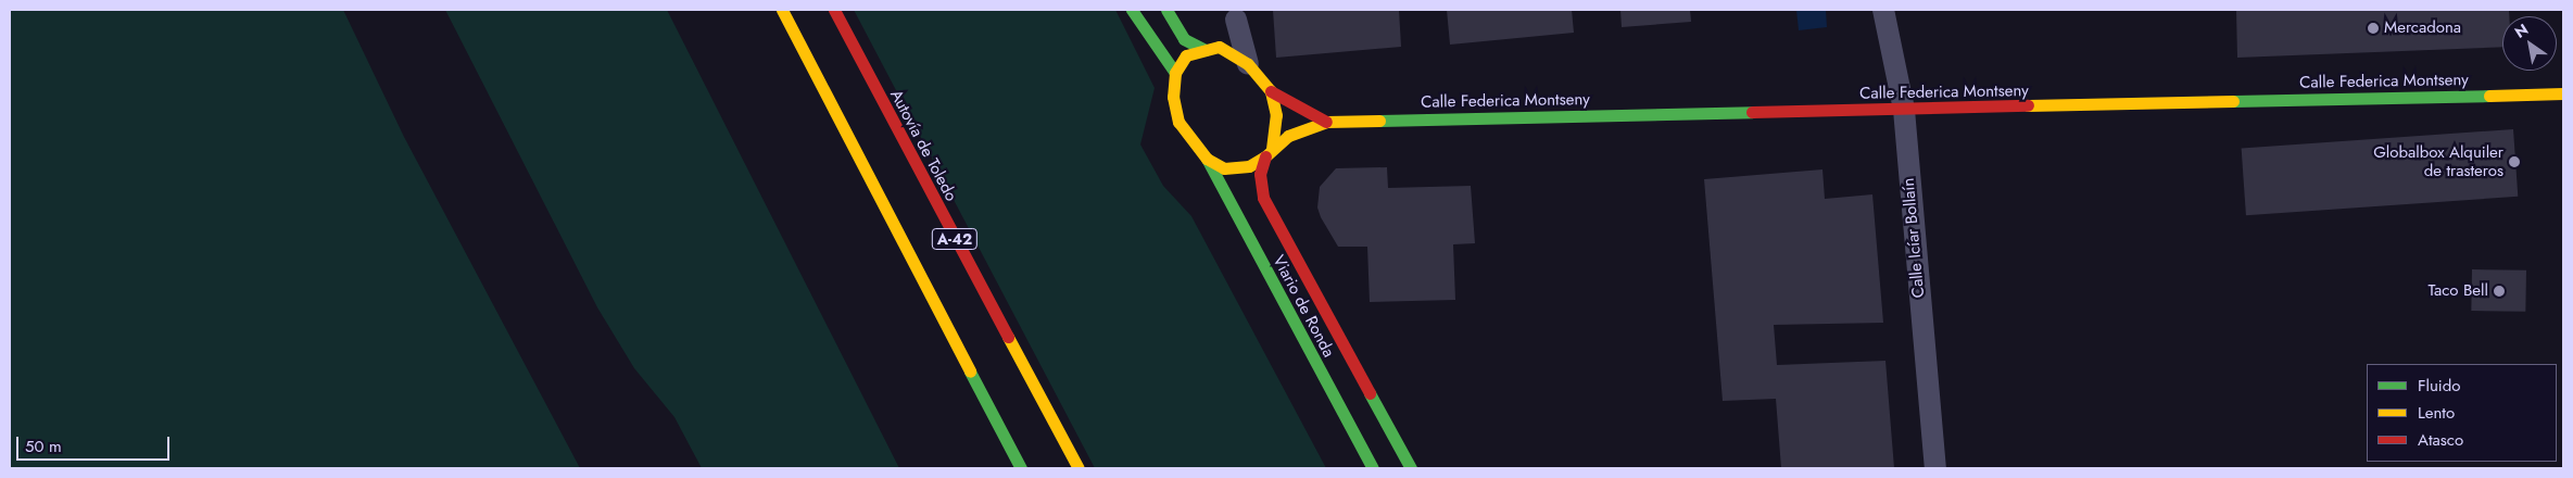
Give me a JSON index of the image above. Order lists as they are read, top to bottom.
{
  "streets": {
    "main road": [
      "Calle Federica Montseny",
      "Autovía de Toledo",
      "A-42",
      "Viario de Ronda"
    ],
    "street": ["Calle Icíar Bollaín"]
  },
  "crossings": [
    ["Calle Federica Montseny", "Calle Icíar Bollaín"],
    ["Calle Federica Montseny", "Viario de Ronda"]
  ],
  "places": ["Mercadona", "Globalbox Alquiler de trasteros", "Taco Bell"],
  "legend": ["Fluido", "Lento", "Atasco"],
  "scale_bar": "50 m",
  "north": "top left"
}
